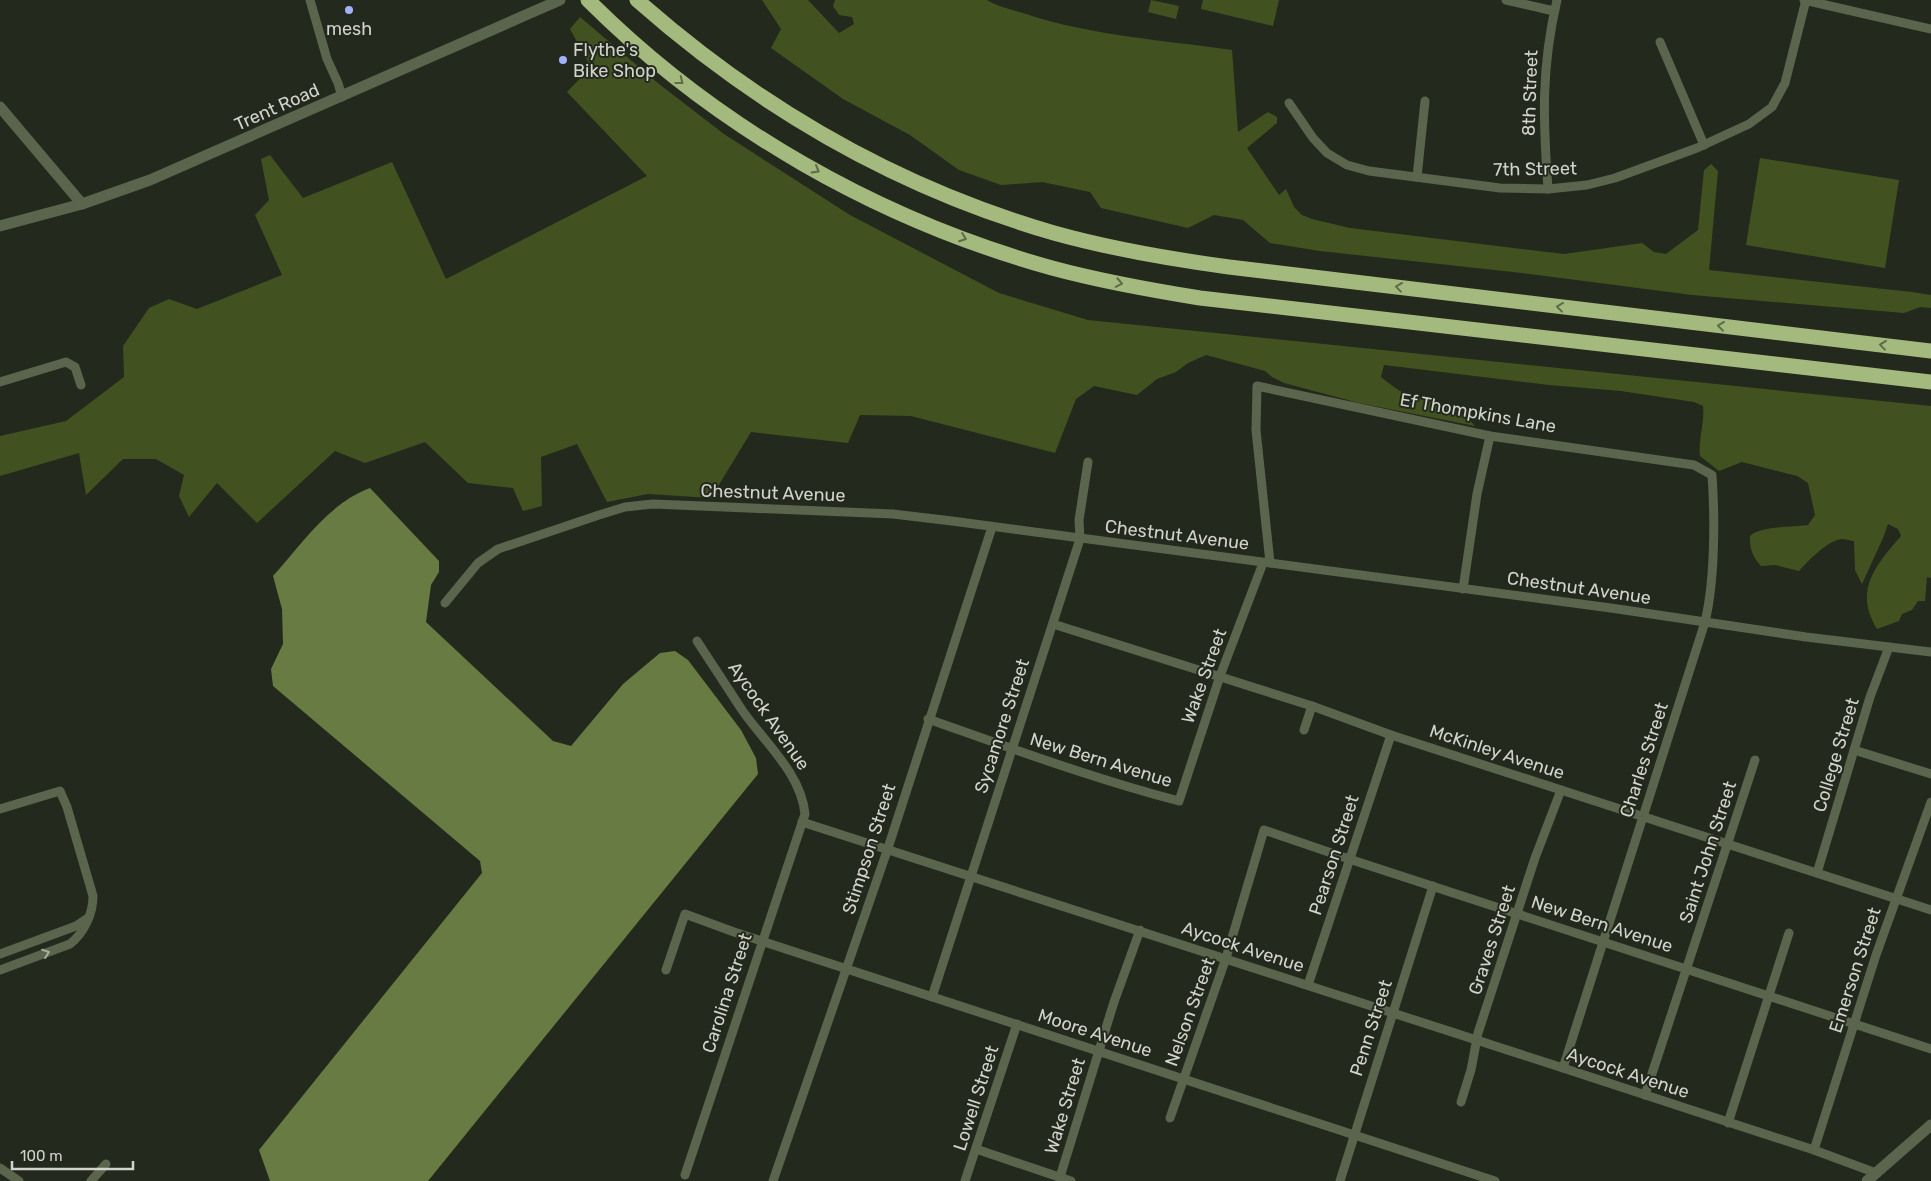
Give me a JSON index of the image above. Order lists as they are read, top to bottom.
{
  "streets": {
    "street": [
      "8th Street",
      "Trent Road",
      "7th Street",
      "Ef Thompkins Lane",
      "Chestnut Avenue",
      "Wake Street",
      "Aycock Avenue",
      "Sycamore Street",
      "McKinley Avenue",
      "College Street",
      "New Bern Avenue",
      "Charles Street",
      "Stimpson Street",
      "Saint John Street",
      "Pearson Street",
      "Graves Street",
      "Emerson Street",
      "Carolina Street",
      "Nelson Street",
      "Penn Street",
      "Moore Avenue",
      "Lowell Street"
    ]
  },
  "crossings": [
    ["8th Street", "7th Street"],
    ["Ef Thompkins Lane", "Wake Street"],
    ["Ef Thompkins Lane", "Charles Street"],
    ["Chestnut Avenue", "Wake Street"],
    ["Chestnut Avenue", "Sycamore Street"],
    ["Chestnut Avenue", "College Street"],
    ["Chestnut Avenue", "Charles Street"],
    ["Chestnut Avenue", "Stimpson Street"],
    ["Wake Street", "Aycock Avenue"],
    ["Wake Street", "McKinley Avenue"],
    ["Wake Street", "New Bern Avenue"],
    ["Wake Street", "Moore Avenue"],
    ["Aycock Avenue", "Sycamore Street"],
    ["Aycock Avenue", "Charles Street"],
    ["Aycock Avenue", "Stimpson Street"],
    ["Aycock Avenue", "Saint John Street"],
    ["Aycock Avenue", "Pearson Street"],
    ["Aycock Avenue", "Graves Street"],
    ["Aycock Avenue", "Emerson Street"],
    ["Aycock Avenue", "Carolina Street"],
    ["Aycock Avenue", "Nelson Street"],
    ["Aycock Avenue", "Penn Street"],
    ["Sycamore Street", "McKinley Avenue"],
    ["Sycamore Street", "New Bern Avenue"],
    ["Sycamore Street", "Moore Avenue"],
    ["McKinley Avenue", "College Street"],
    ["McKinley Avenue", "Charles Street"],
    ["McKinley Avenue", "Saint John Street"],
    ["McKinley Avenue", "Pearson Street"],
    ["McKinley Avenue", "Graves Street"],
    ["McKinley Avenue", "Emerson Street"],
    ["New Bern Avenue", "Charles Street"],
    ["New Bern Avenue", "Stimpson Street"],
    ["New Bern Avenue", "Saint John Street"],
    ["New Bern Avenue", "Pearson Street"],
    ["New Bern Avenue", "Graves Street"],
    ["New Bern Avenue", "Emerson Street"],
    ["New Bern Avenue", "Nelson Street"],
    ["New Bern Avenue", "Penn Street"],
    ["Stimpson Street", "Moore Avenue"],
    ["Carolina Street", "Moore Avenue"],
    ["Nelson Street", "Moore Avenue"],
    ["Penn Street", "Moore Avenue"],
    ["Moore Avenue", "Lowell Street"]
  ],
  "places": ["mesh", "Flythe's Bike Shop"],
  "scale_bar": "100 m"
}
